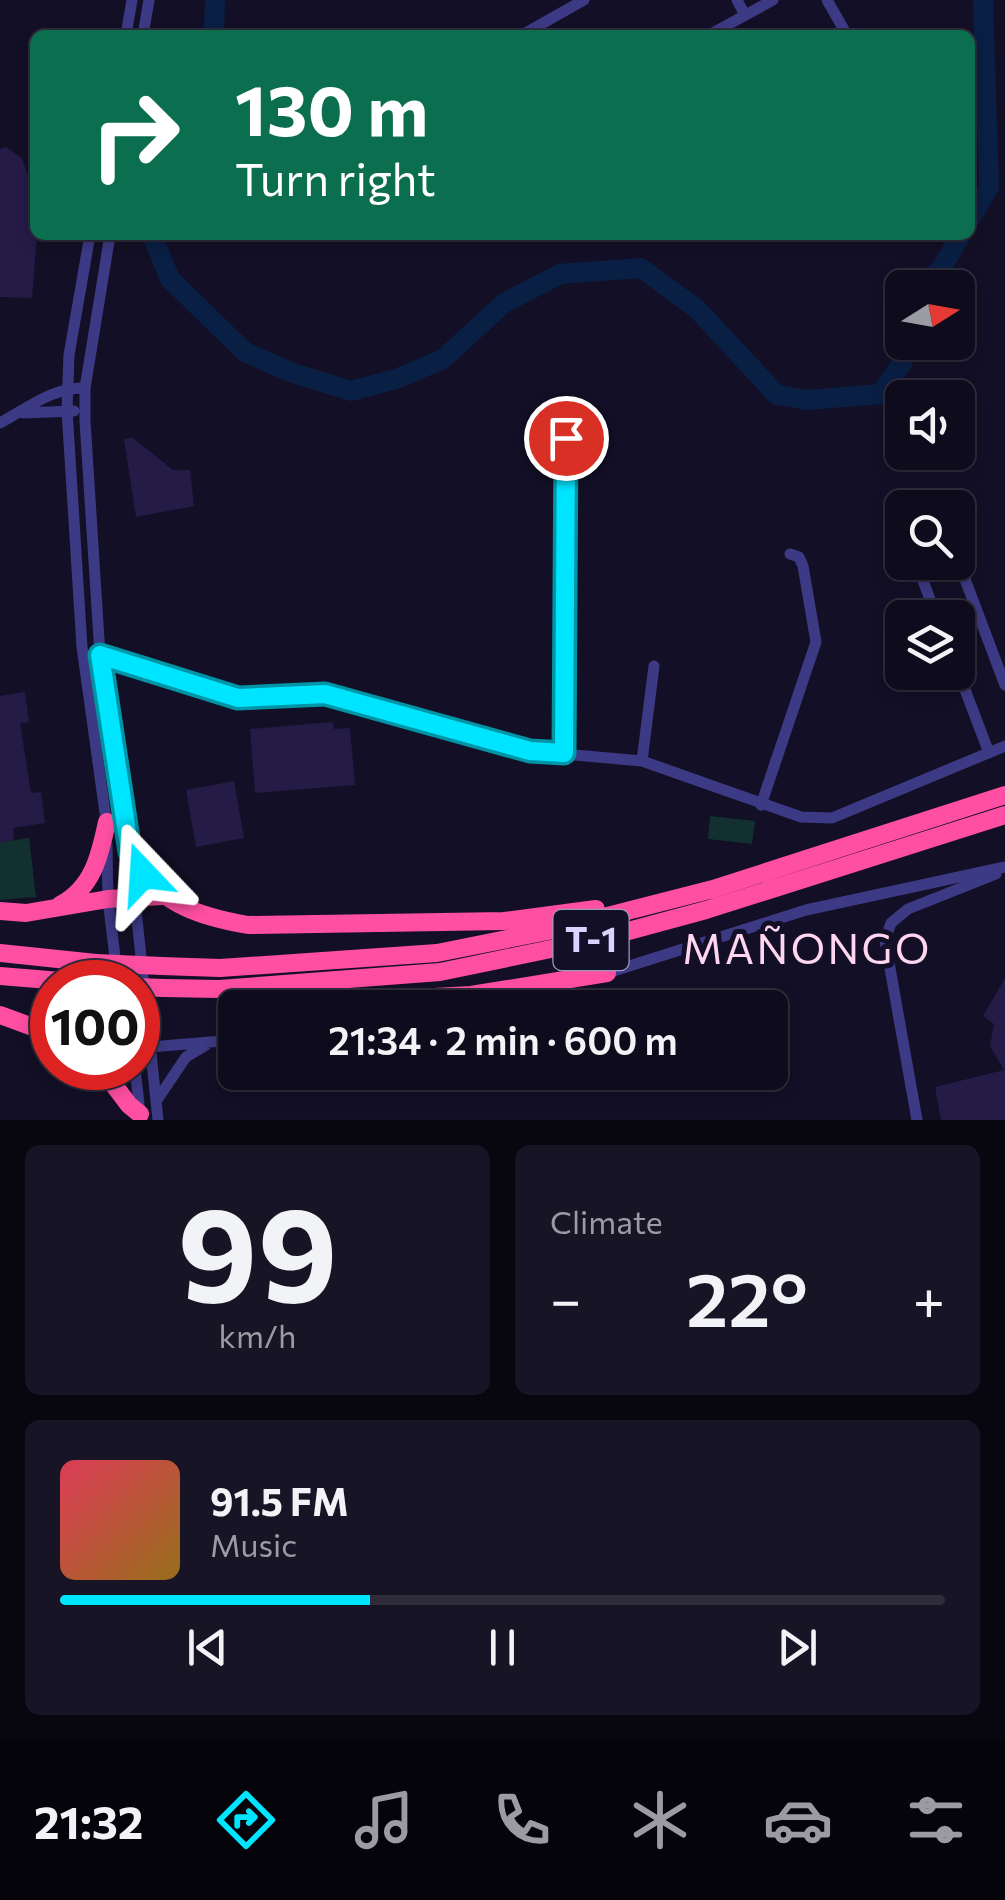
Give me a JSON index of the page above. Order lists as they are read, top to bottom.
{
  "streets": {
    "highway": ["T-1"]
  },
  "districts": ["MAÑONGO"],
  "north": "right",
  "page": {
    "turn": ["130 m", "Turn right"],
    "limit": "100",
    "trip": "21:34 · 2 min · 600 m",
    "tile": [
      ["99", "km/h"],
      "Climate"
    ],
    "heat": ["−", "22°", "+"],
    "song": ["91.5 FM", "Music"],
    "tabs": "21:32"
  }
}
